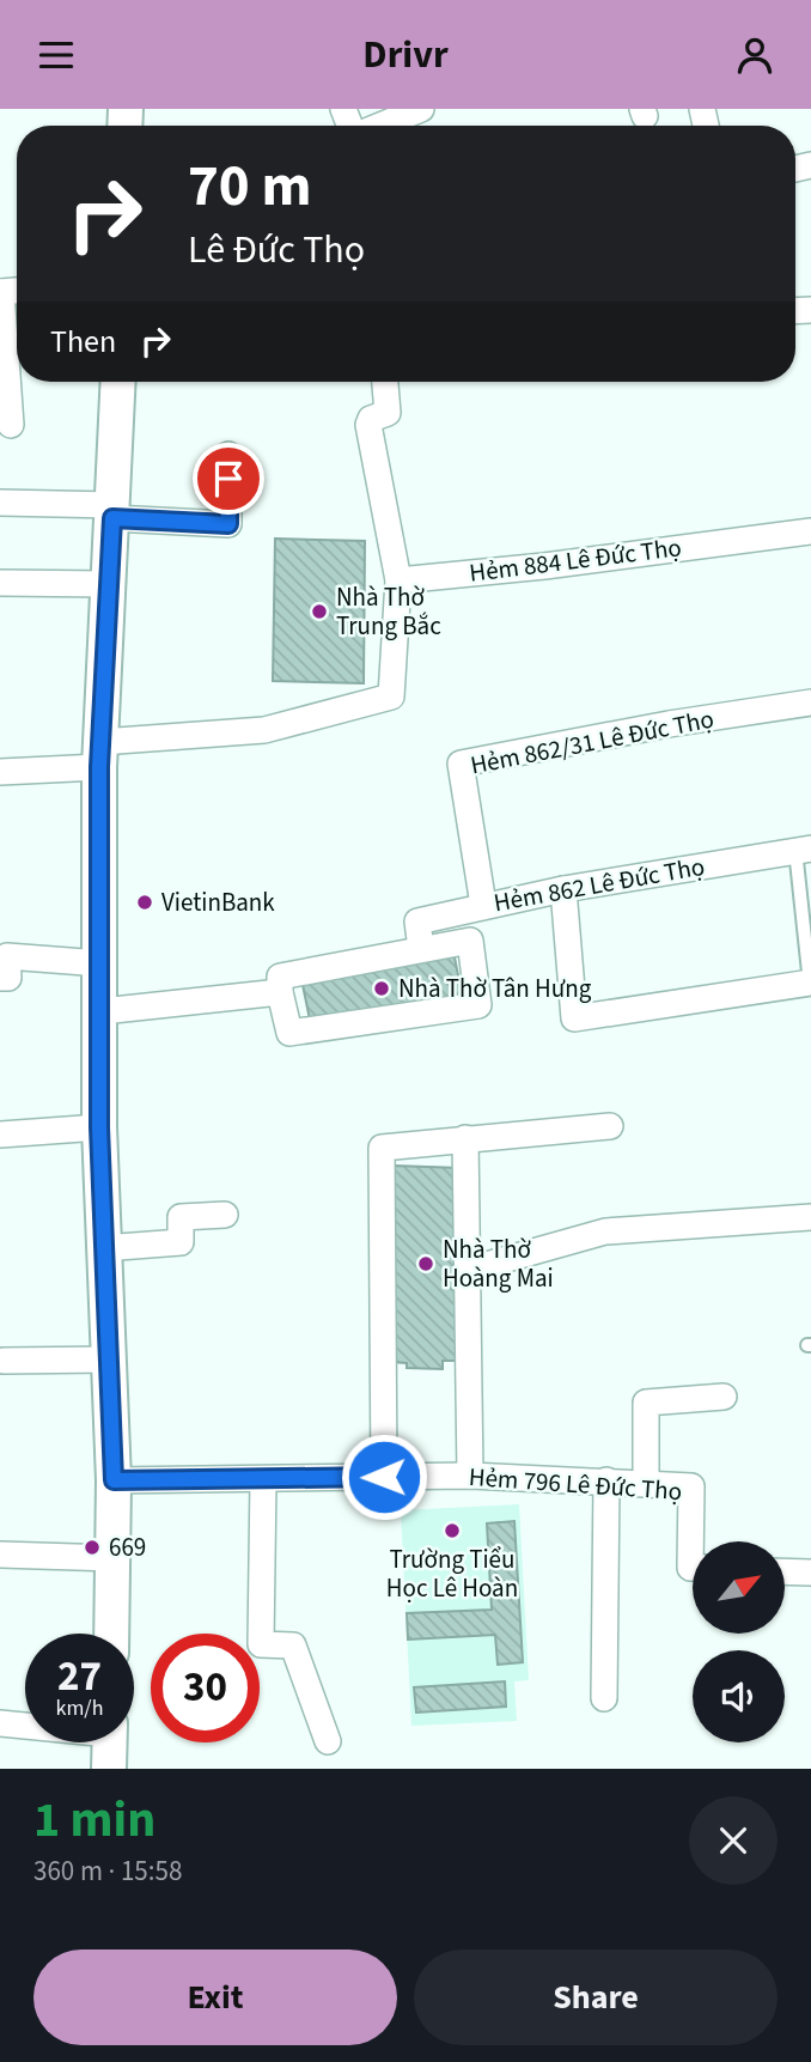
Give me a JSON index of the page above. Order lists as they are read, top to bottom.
{
  "streets": {
    "street": [
      "Hẻm 884 Lê Đức Thọ",
      "Hẻm 862/31 Lê Đức Thọ",
      "Hẻm 862 Lê Đức Thọ",
      "Hẻm 796 Lê Đức Thọ"
    ]
  },
  "crossings": [
    ["Hẻm 862/31 Lê Đức Thọ", "Hẻm 862 Lê Đức Thọ"]
  ],
  "places": [
    "Nhà Thờ Trung Bắc",
    "VietinBank",
    "Nhà Thờ Tân Hưng",
    "Nhà Thờ Hoàng Mai",
    "Trường Tiểu Học Lê Hoàn",
    "669"
  ],
  "north": "top right",
  "page": {
    "header": "Drivr",
    "turn": ["70 m", "Lê Đức Thọ"],
    "then": "Then",
    "speed": "27 km/h",
    "limit": "30",
    "heading": ["1 min", "360 m · 15:58"],
    "buttons": ["Exit", "Share"]
  }
}
